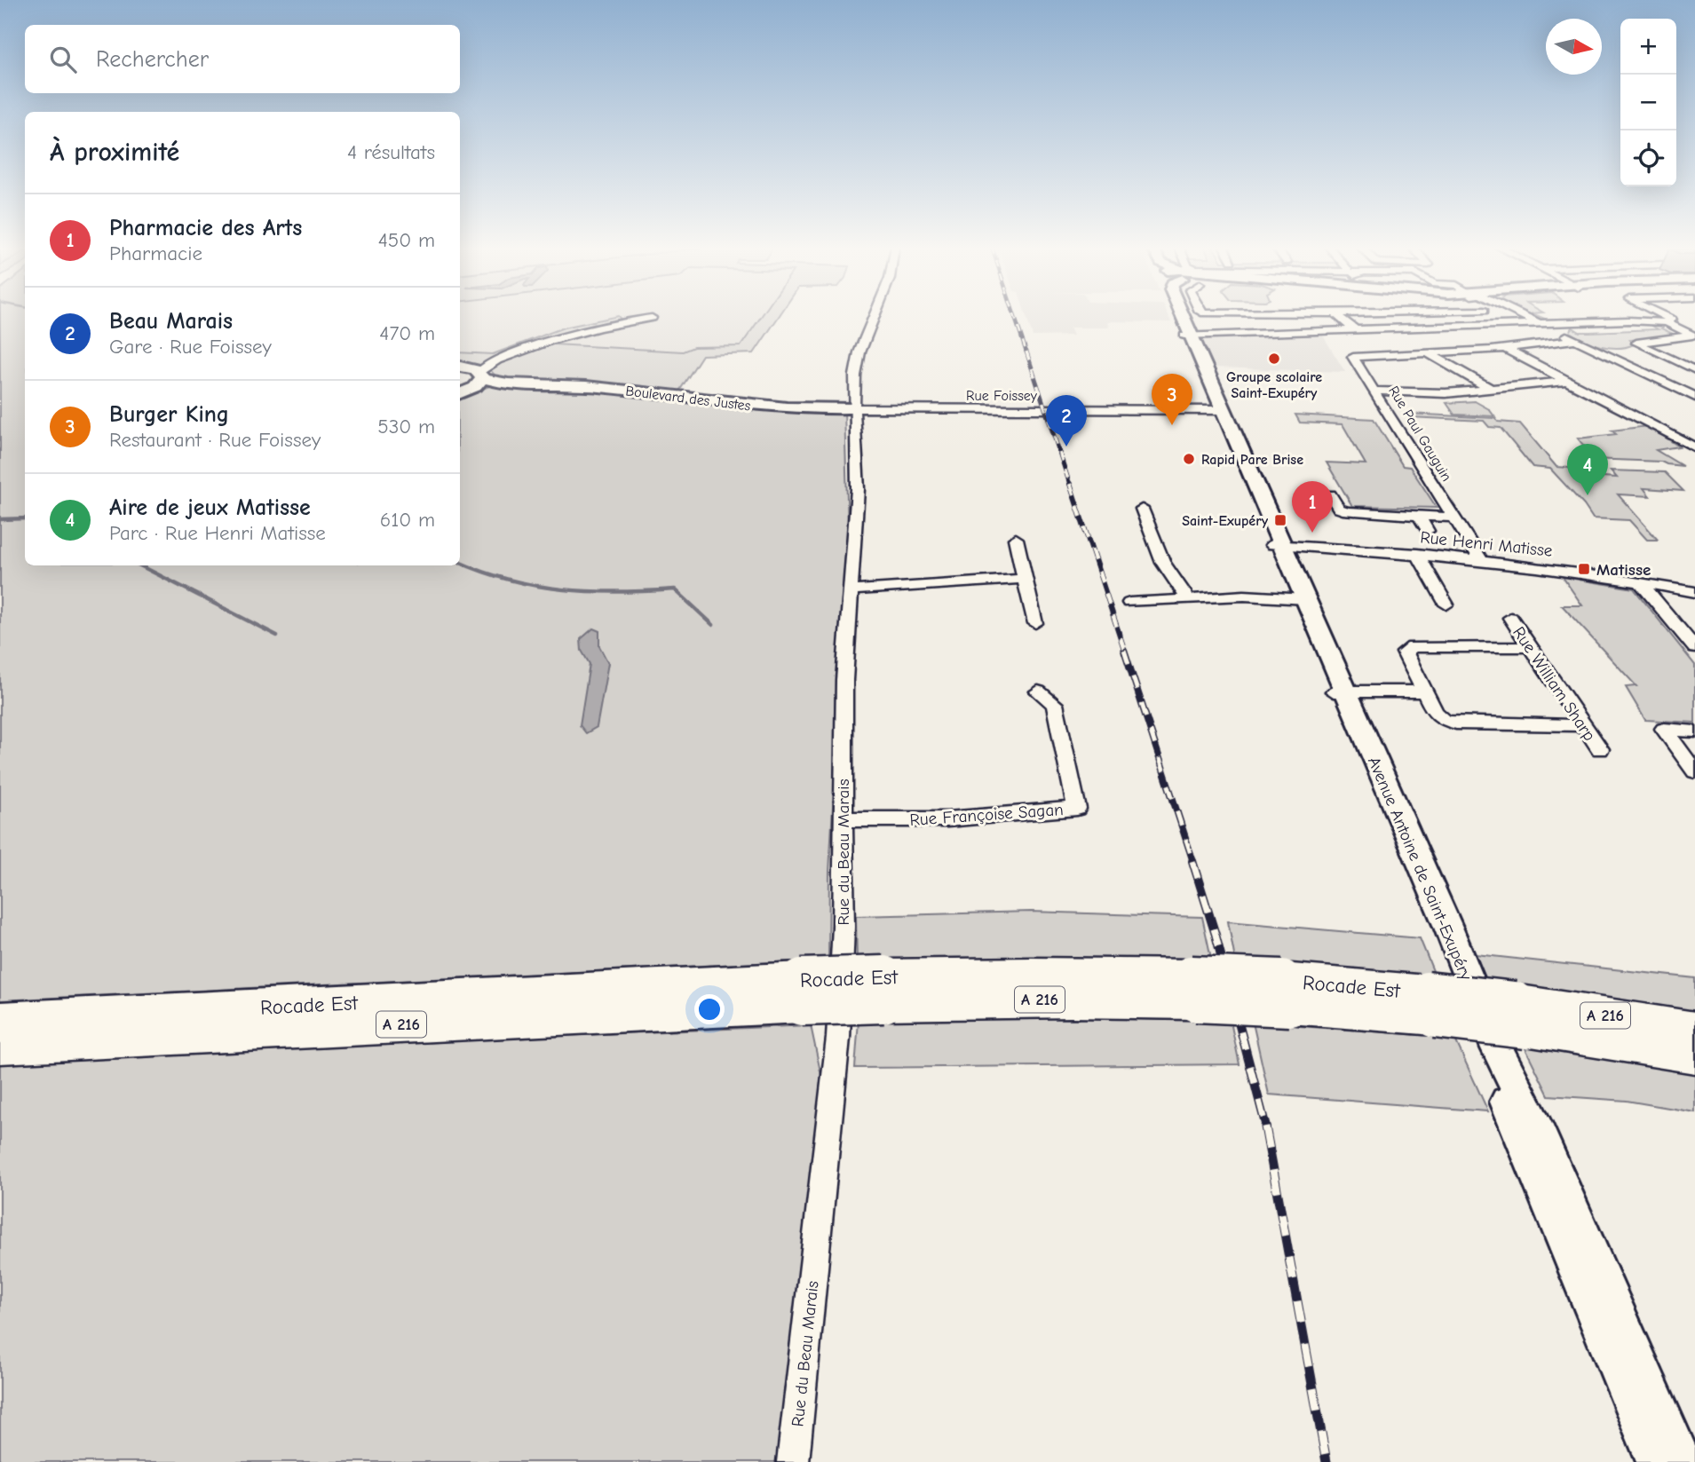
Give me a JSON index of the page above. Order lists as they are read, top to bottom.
{
  "streets": {
    "highway": ["Rocade Est", "A 216"],
    "main road": ["Avenue Antoine de Saint-Exupéry"],
    "street": [
      "Rue Foissey",
      "Boulevard des Justes",
      "Rue Paul Gauguin",
      "Rue Henri Matisse",
      "Rue William Sharp",
      "Rue Françoise Sagan",
      "Rue du Beau Marais"
    ]
  },
  "crossings": [
    ["Rue Foissey", "Boulevard des Justes"],
    ["Rue Foissey", "Rue du Beau Marais"],
    ["Rue Foissey", "Avenue Antoine de Saint-Exupéry"],
    ["Boulevard des Justes", "Rue du Beau Marais"],
    ["Rue Paul Gauguin", "Rue Henri Matisse"],
    ["Rue Henri Matisse", "Avenue Antoine de Saint-Exupéry"],
    ["Rue Françoise Sagan", "Rue du Beau Marais"]
  ],
  "places": {
    "other": ["Groupe scolaire Saint-Exupéry", "Rapid Pare Brise"],
    "transit": ["Saint-Exupéry", "Matisse"]
  },
  "north": "right",
  "page": {
    "map_buttons": ["+", "−"],
    "search": "Rechercher",
    "heading": ["À proximité", "4 résultats"],
    "list": [
      {
        "mark": "1",
        "name": "Pharmacie des Arts",
        "note": "Pharmacie",
        "value": "450 m"
      },
      {
        "mark": "2",
        "name": "Beau Marais",
        "note": "Gare · Rue Foissey",
        "value": "470 m"
      },
      {
        "mark": "3",
        "name": "Burger King",
        "note": "Restaurant · Rue Foissey",
        "value": "530 m"
      },
      {
        "mark": "4",
        "name": "Aire de jeux Matisse",
        "note": "Parc · Rue Henri Matisse",
        "value": "610 m"
      }
    ],
    "pins": [
      "3",
      "2",
      "4",
      "1"
    ]
  }
}
